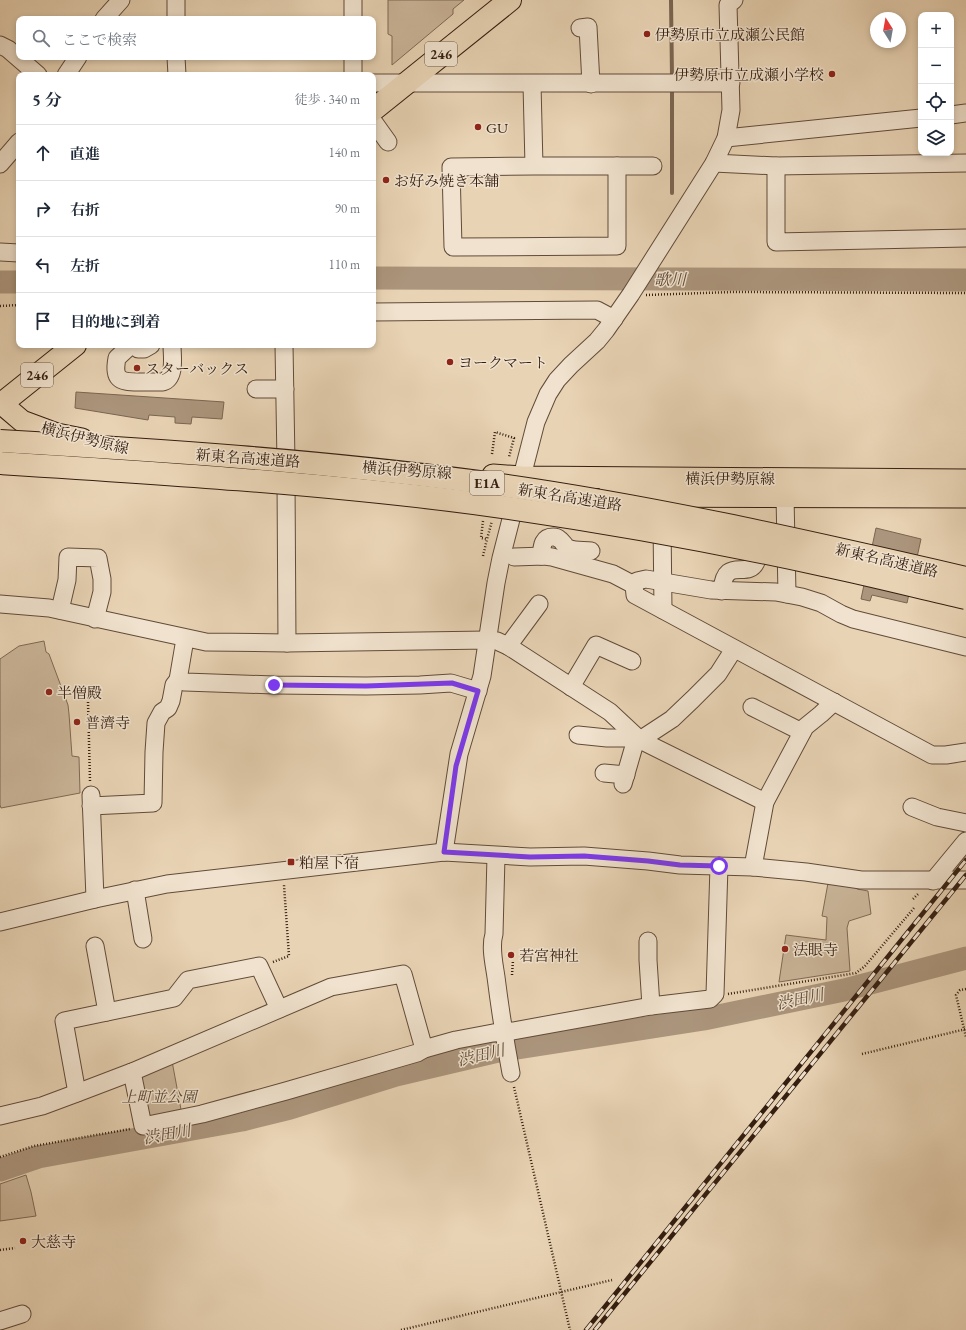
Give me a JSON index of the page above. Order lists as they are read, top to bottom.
{
  "streets": {
    "highway": ["246", "新東名高速道路", "E1A"],
    "main road": ["横浜伊勢原線"]
  },
  "crossings": [
    ["246", "横浜伊勢原線"]
  ],
  "water": ["歌川", "渋田川"],
  "parks": ["上町並公園"],
  "places": {
    "other": [
      "伊勢原市立成瀬公民館",
      "伊勢原市立成瀬小学校",
      "GU",
      "お好み焼き本舗",
      "ヨークマート",
      "スターバックス",
      "半僧殿",
      "普濟寺",
      "法眼寺",
      "若宮神社",
      "大慈寺"
    ],
    "transit": ["粕屋下宿"]
  },
  "north": "top",
  "page": {
    "map_buttons": ["+", "−"],
    "search": "ここで検索",
    "heading": ["5 分", "徒歩 · 340 m"],
    "list": [
      ["直進", "140 m"],
      ["右折", "90 m"],
      ["左折", "110 m"],
      "目的地に到着"
    ]
  }
}
